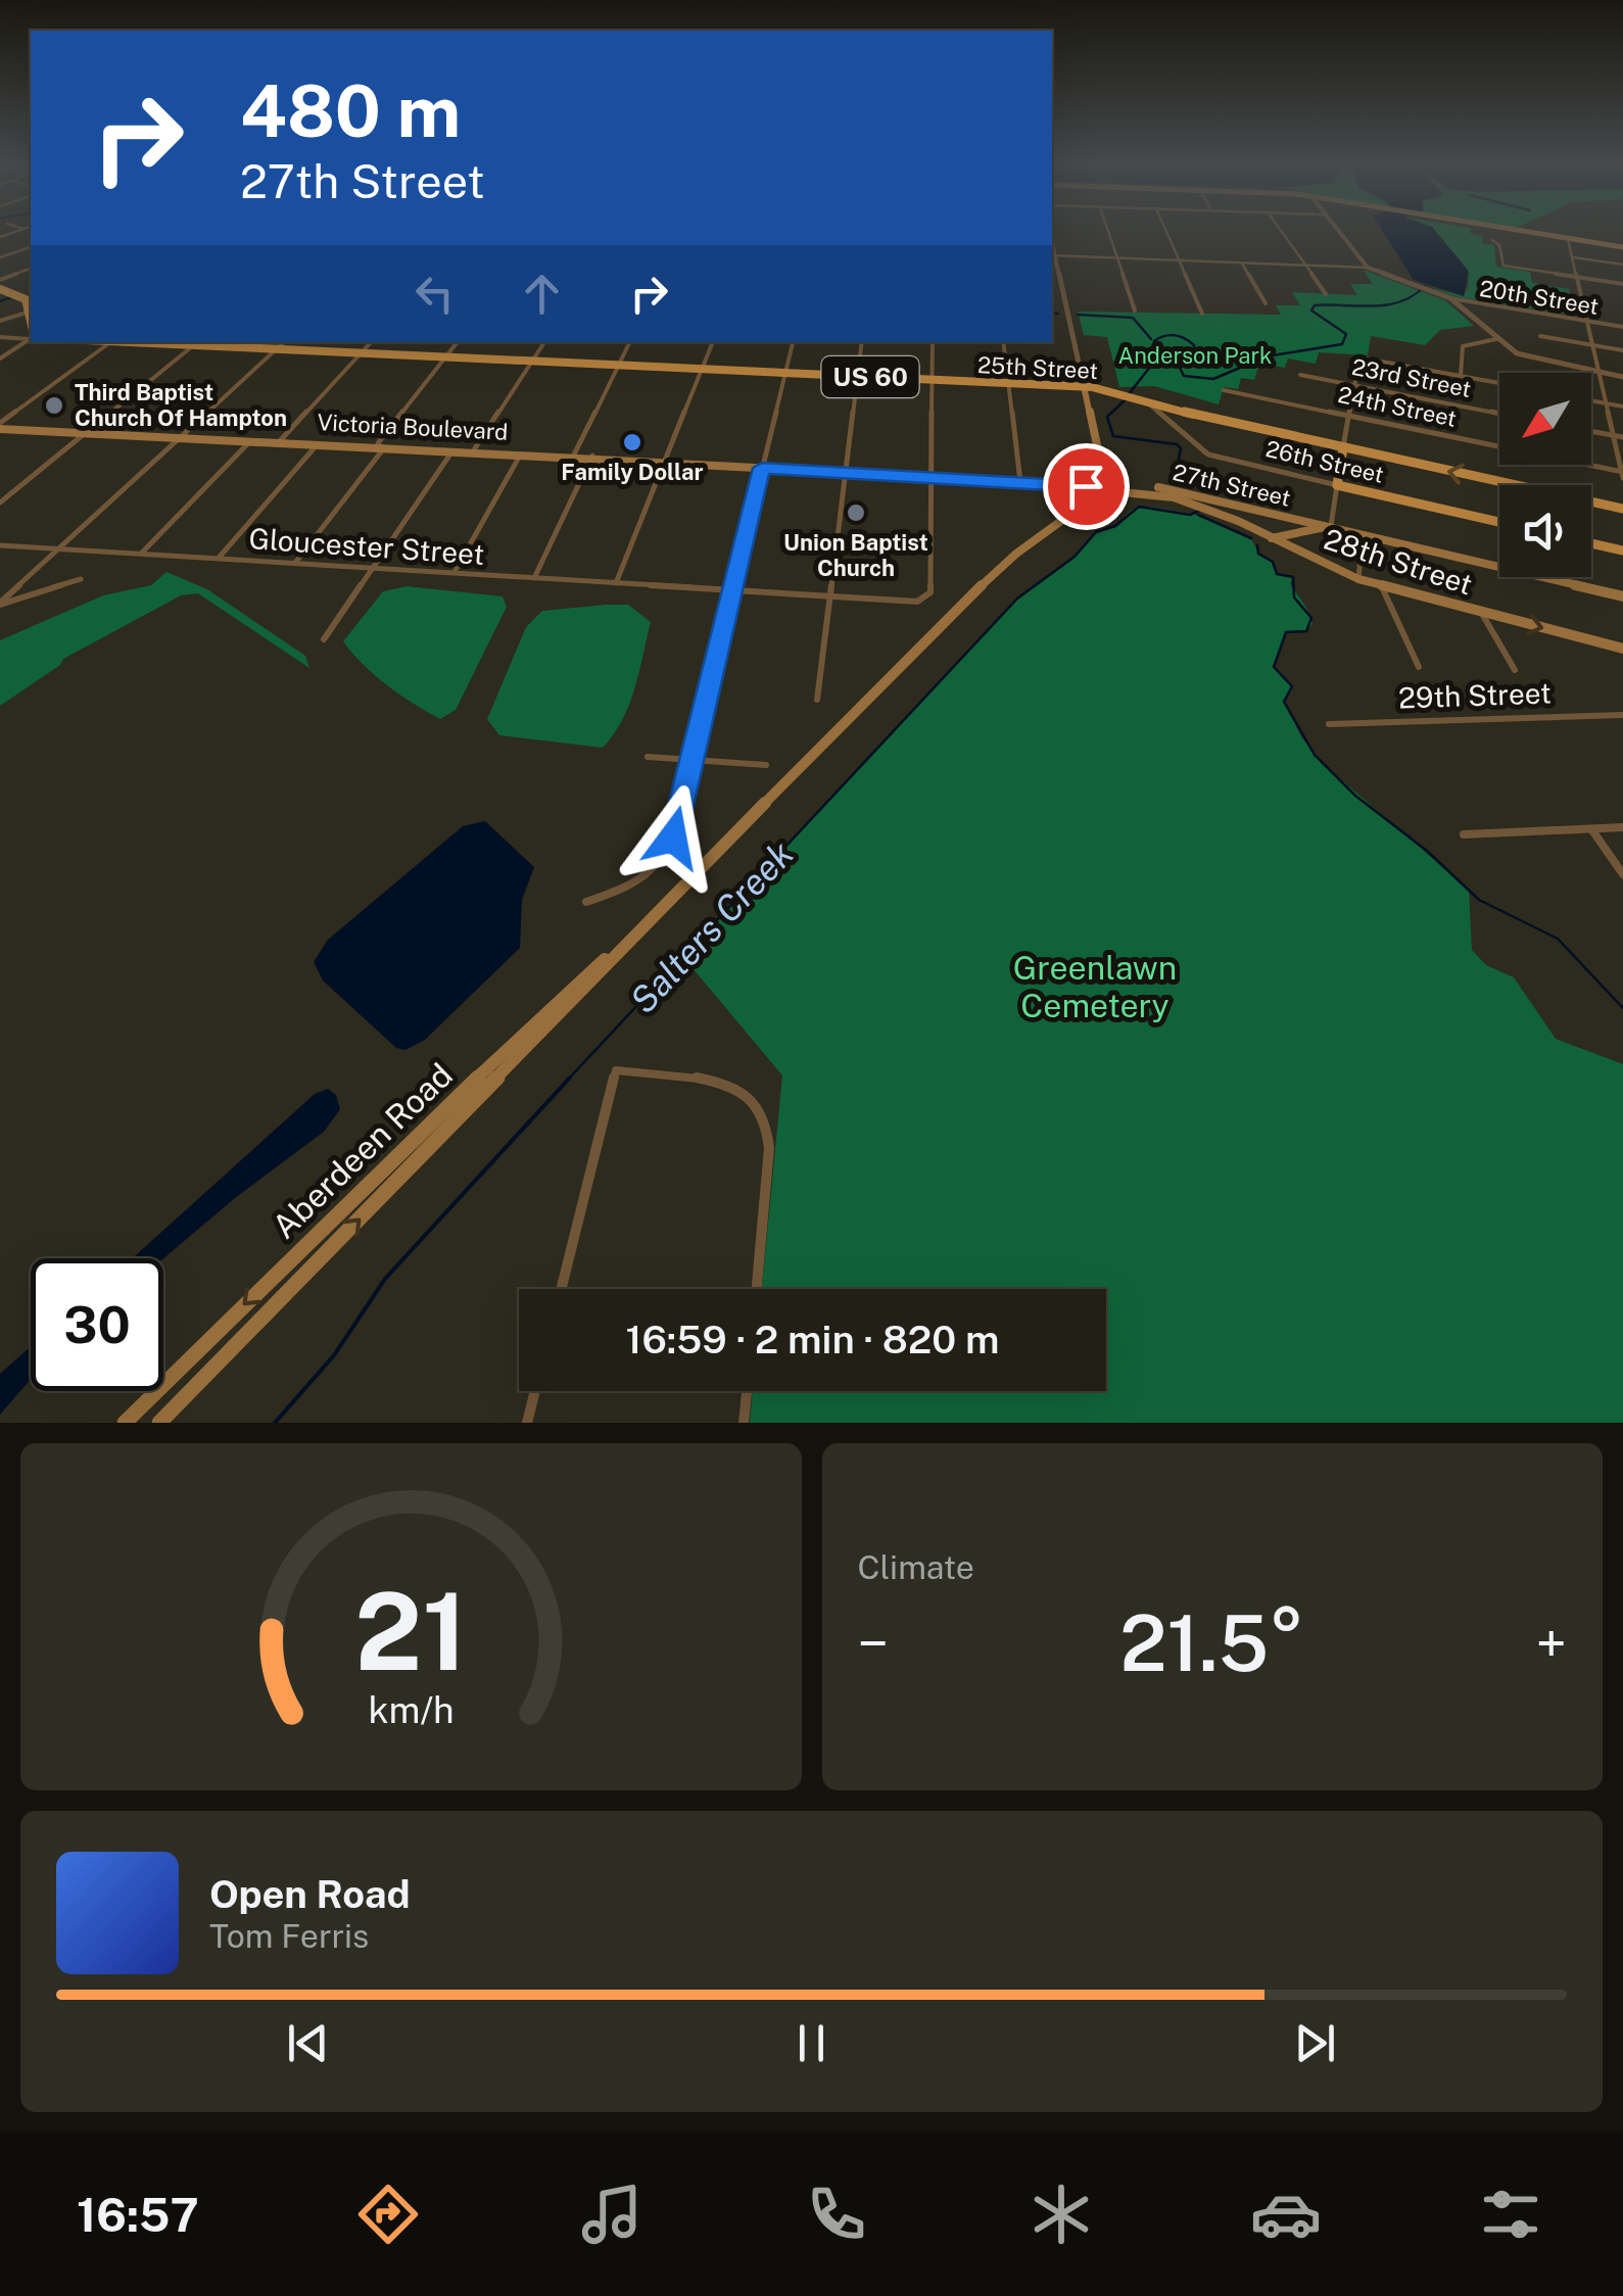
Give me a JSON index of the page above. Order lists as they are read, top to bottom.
{
  "streets": {
    "main road": [
      "25th Street",
      "US 60",
      "Victoria Boulevard",
      "26th Street",
      "27th Street",
      "28th Street",
      "Aberdeen Road"
    ],
    "street": [
      "20th Street",
      "23rd Street",
      "24th Street",
      "Gloucester Street",
      "29th Street"
    ]
  },
  "crossings": [
    ["25th Street", "US 60"],
    ["25th Street", "26th Street"],
    ["Victoria Boulevard", "27th Street"],
    ["27th Street", "28th Street"],
    ["27th Street", "Aberdeen Road"],
    ["28th Street", "Aberdeen Road"]
  ],
  "water": ["Salters Creek"],
  "parks": ["Anderson Park", "Greenlawn Cemetery"],
  "places": ["Third Baptist Church Of Hampton", "Family Dollar", "Union Baptist Church"],
  "north": "bottom left",
  "page": {
    "turn": ["480 m", "27th Street"],
    "limit": "30",
    "trip": "16:59 · 2 min · 820 m",
    "tile": "Climate",
    "heat": ["−", "21.5°", "+"],
    "song": ["Open Road", "Tom Ferris"],
    "tabs": "16:57",
    "gauge": ["21", "km/h"]
  }
}
